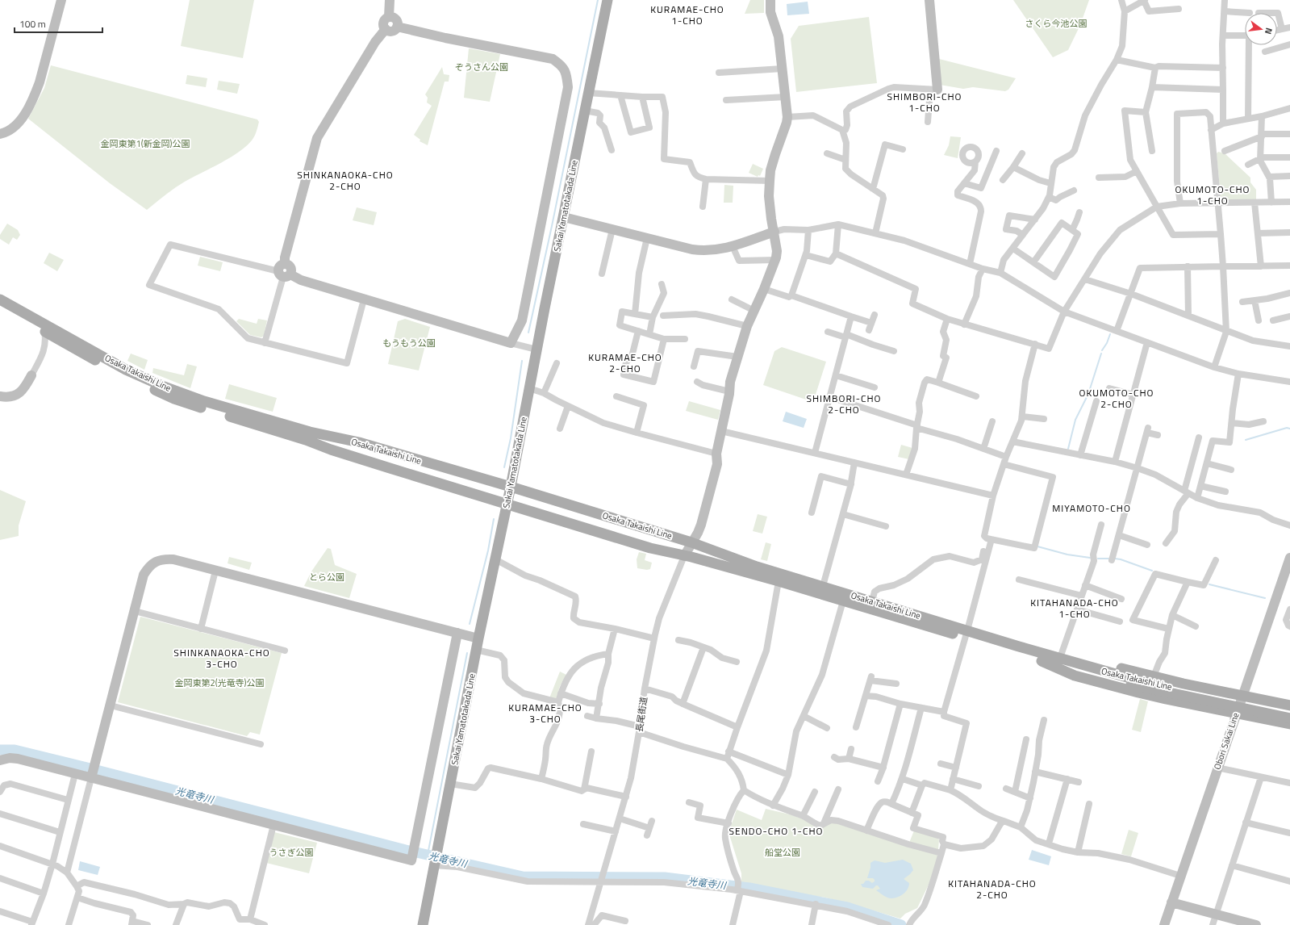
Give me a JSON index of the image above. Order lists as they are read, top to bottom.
{
  "streets": {
    "main road": ["Sakai Yamatotakada Line", "Osaka Takaishi Line"],
    "street": ["長尾街道", "Obori Sakai Line"]
  },
  "crossings": [
    ["Sakai Yamatotakada Line", "Osaka Takaishi Line"],
    ["Osaka Takaishi Line", "長尾街道"]
  ],
  "districts": [
    "KURAMAE-CHO 1-CHO",
    "SHIMBORI-CHO 1-CHO",
    "SHINKANAOKA-CHO 2-CHO",
    "OKUMOTO-CHO 1-CHO",
    "KURAMAE-CHO 2-CHO",
    "OKUMOTO-CHO 2-CHO",
    "SHIMBORI-CHO 2-CHO",
    "MIYAMOTO-CHO",
    "KITAHANADA-CHO 1-CHO",
    "SHINKANAOKA-CHO 3-CHO",
    "KURAMAE-CHO 3-CHO",
    "SENDO-CHO 1-CHO",
    "KITAHANADA-CHO 2-CHO"
  ],
  "water": ["光竜寺川"],
  "parks": [
    "さくら今池公園",
    "ぞうさん公園",
    "金岡東第1(新金岡)公園",
    "もうもう公園",
    "とら公園",
    "金岡東第2(光竜寺)公園",
    "うさぎ公園",
    "船堂公園"
  ],
  "scale_bar": "100 m",
  "north": "right"
}
